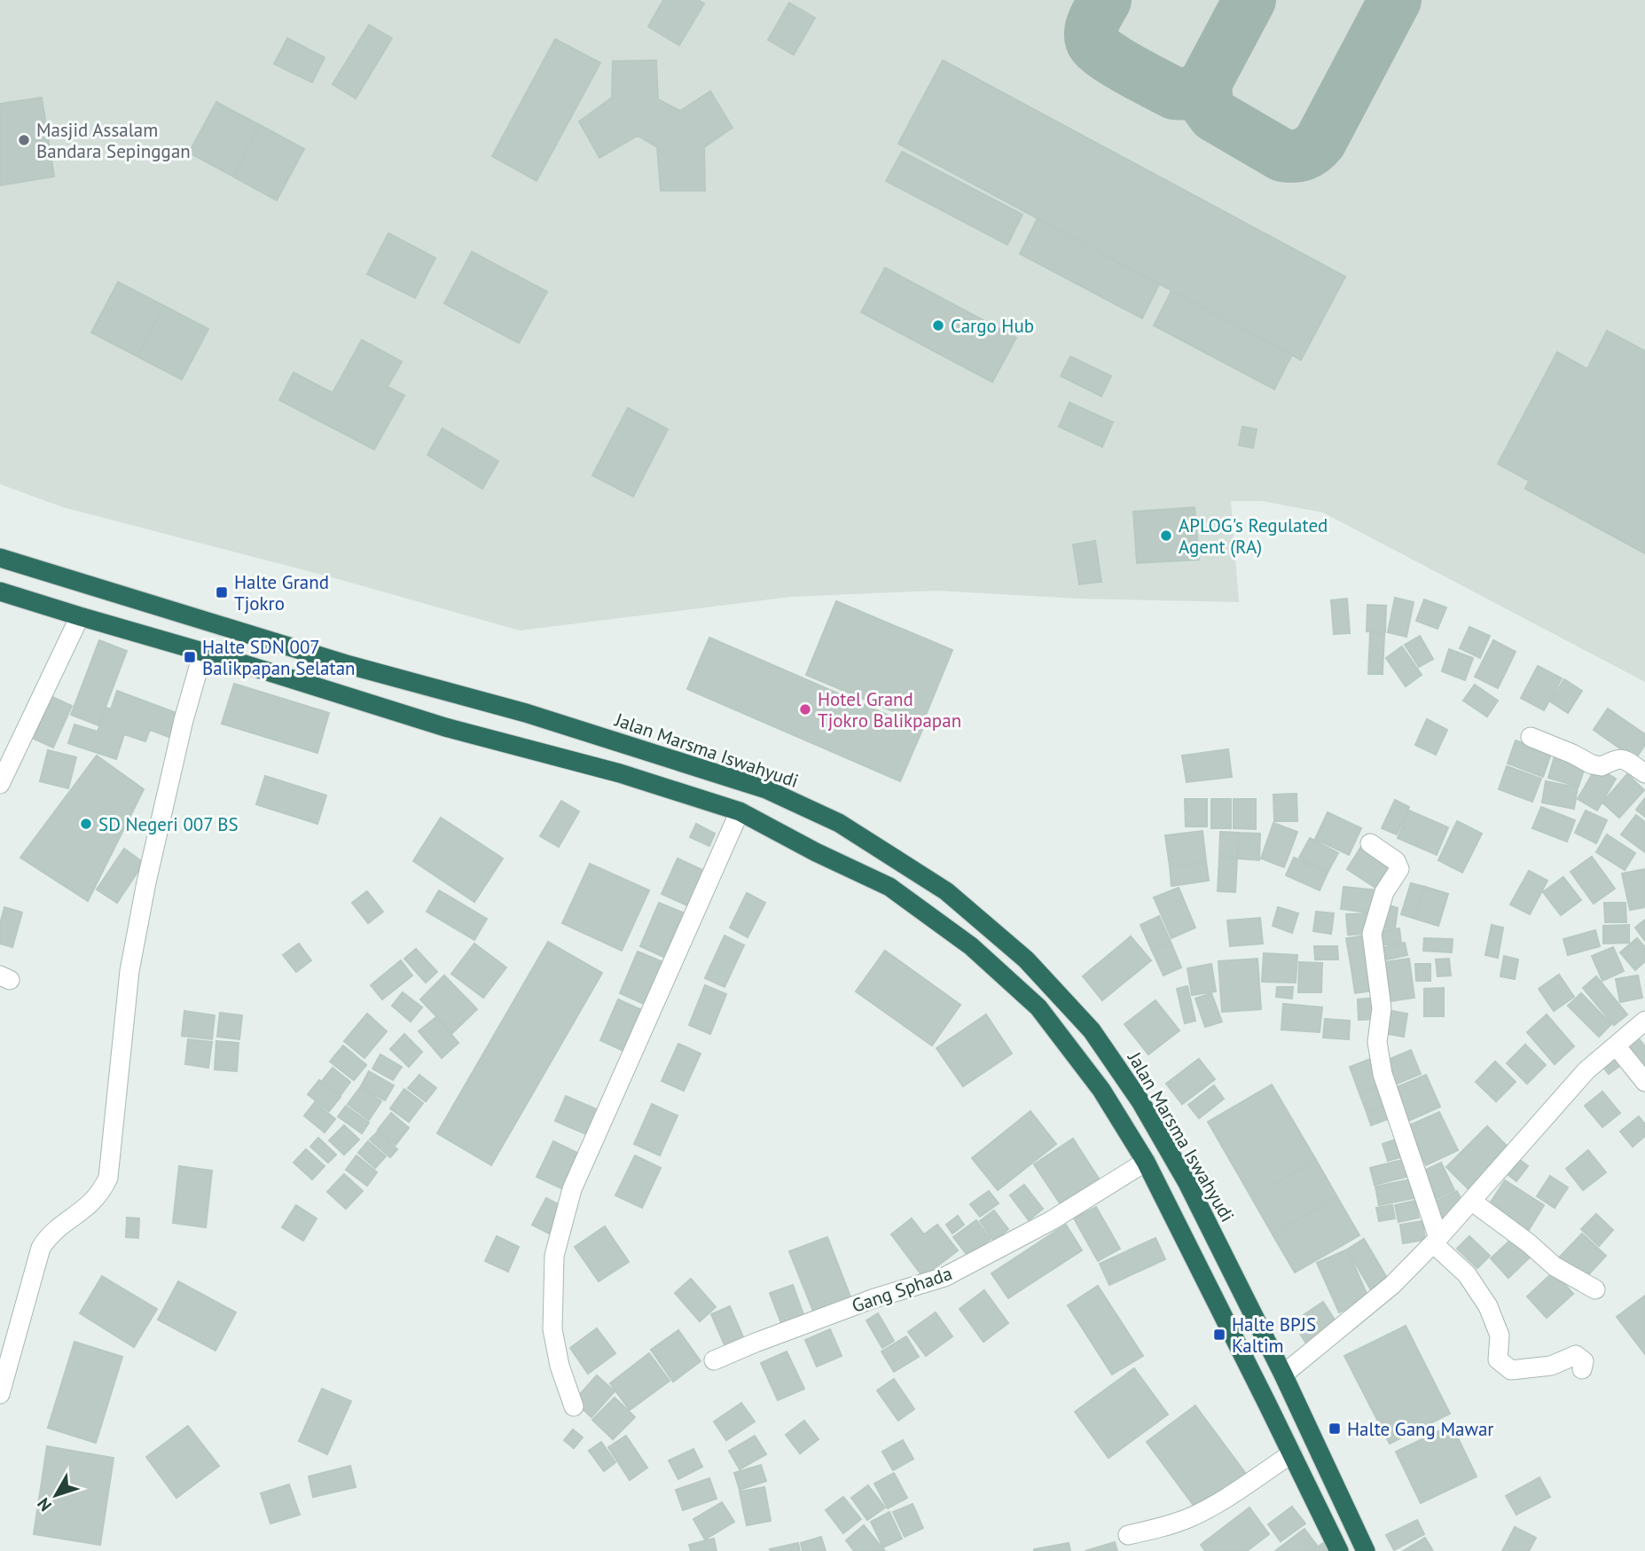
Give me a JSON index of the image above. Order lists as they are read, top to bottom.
{
  "streets": {
    "highway": ["Jalan Marsma Iswahyudi"],
    "street": ["Gang Sphada"]
  },
  "places": {
    "other": [
      "Masjid Assalam Bandara Sepinggan",
      "Cargo Hub",
      "APLOG's Regulated Agent (RA)",
      "Hotel Grand Tjokro Balikpapan",
      "SD Negeri 007 BS"
    ],
    "transit": [
      "Halte Grand Tjokro",
      "Halte SDN 007 Balikpapan Selatan",
      "Halte BPJS Kaltim",
      "Halte Gang Mawar"
    ]
  },
  "north": "bottom left"
}
